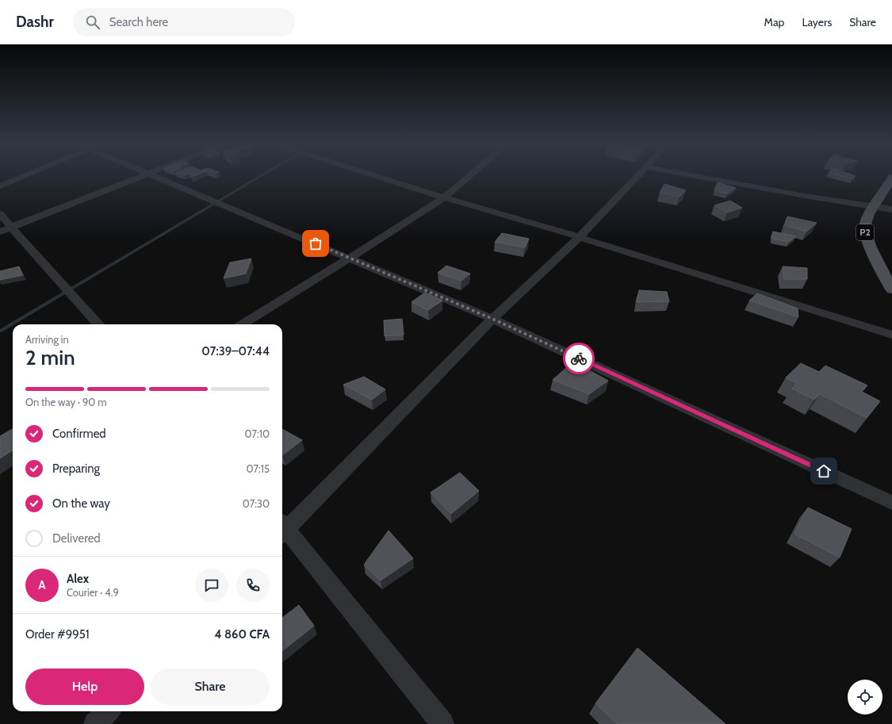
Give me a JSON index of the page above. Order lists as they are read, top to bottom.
{
  "streets": {
    "main road": ["P2"]
  },
  "page": {
    "header": "Dashr",
    "search": "Search here",
    "nav": ["Map", "Layers", "Share"],
    "heading": ["2 min", "Arriving in", "07:39–07:44"],
    "panel": [
      "Alex",
      "Courier · 4.9",
      "Order #9951",
      "4 860 CFA"
    ],
    "bar": "On the way · 90 m",
    "list": [
      ["Confirmed", "07:10"],
      ["Preparing", "07:15"],
      ["On the way", "07:30"],
      "Delivered"
    ],
    "round": "A",
    "buttons": ["Help", "Share"]
  }
}
